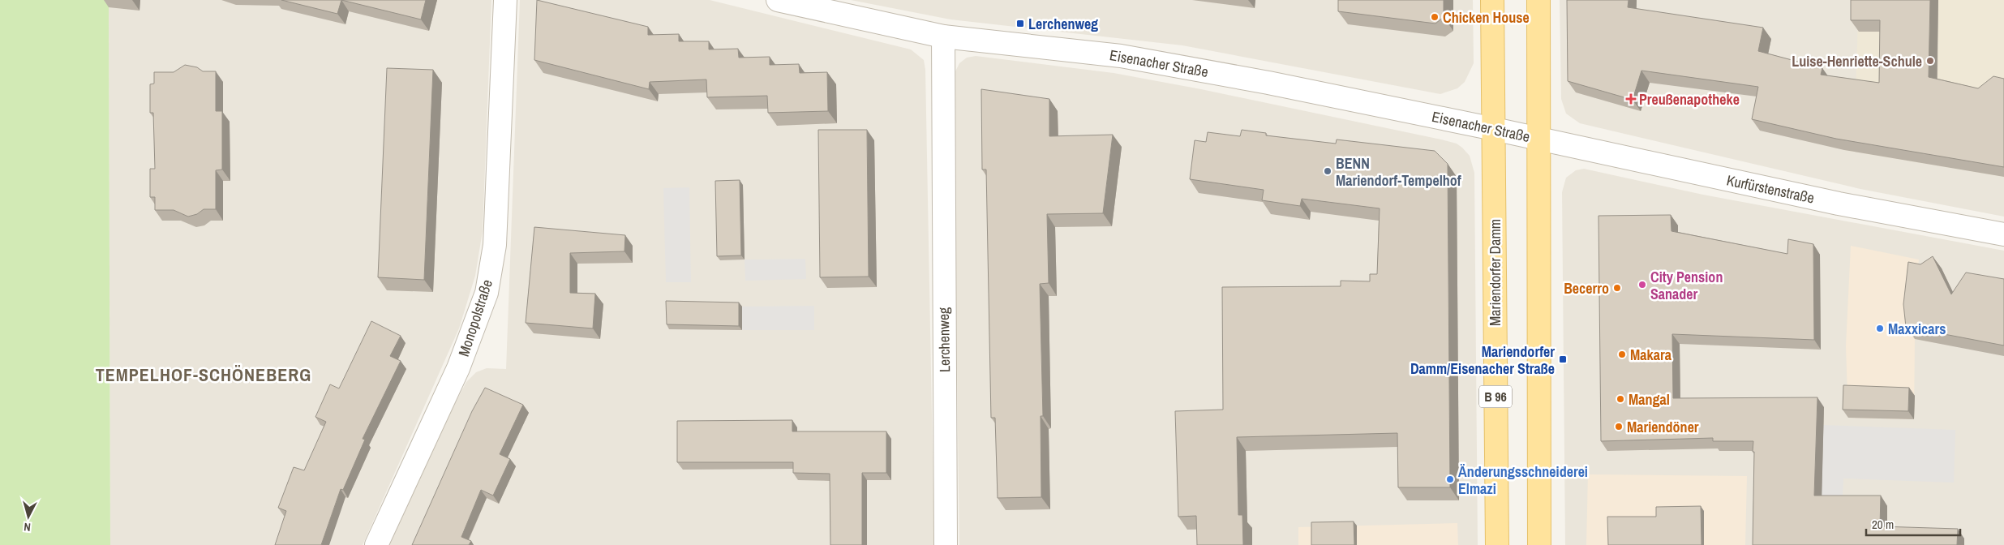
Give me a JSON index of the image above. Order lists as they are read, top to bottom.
{
  "streets": {
    "main road": ["Mariendorfer Damm", "B 96"],
    "street": [
      "Eisenacher Straße",
      "Kurfürstenstraße",
      "Monopolstraße",
      "Lerchenweg"
    ]
  },
  "crossings": [
    ["Eisenacher Straße", "Kurfürstenstraße"],
    ["Eisenacher Straße", "Mariendorfer Damm"],
    ["Eisenacher Straße", "Lerchenweg"]
  ],
  "districts": ["TEMPELHOF-SCHÖNEBERG"],
  "places": {
    "other": [
      "Chicken House",
      "Luise-Henriette-Schule",
      "BENN Mariendorf-Tempelhof",
      "City Pension Sanader",
      "Becerro",
      "Maxxicars",
      "Makara",
      "Mangal",
      "Mariendöner",
      "Änderungsschneiderei Elmazi"
    ],
    "transit": ["Lerchenweg", "Mariendorfer Damm/Eisenacher Straße"],
    "health": ["Preußenapotheke"]
  },
  "scale_bar": "20 m",
  "north": "bottom"
}
